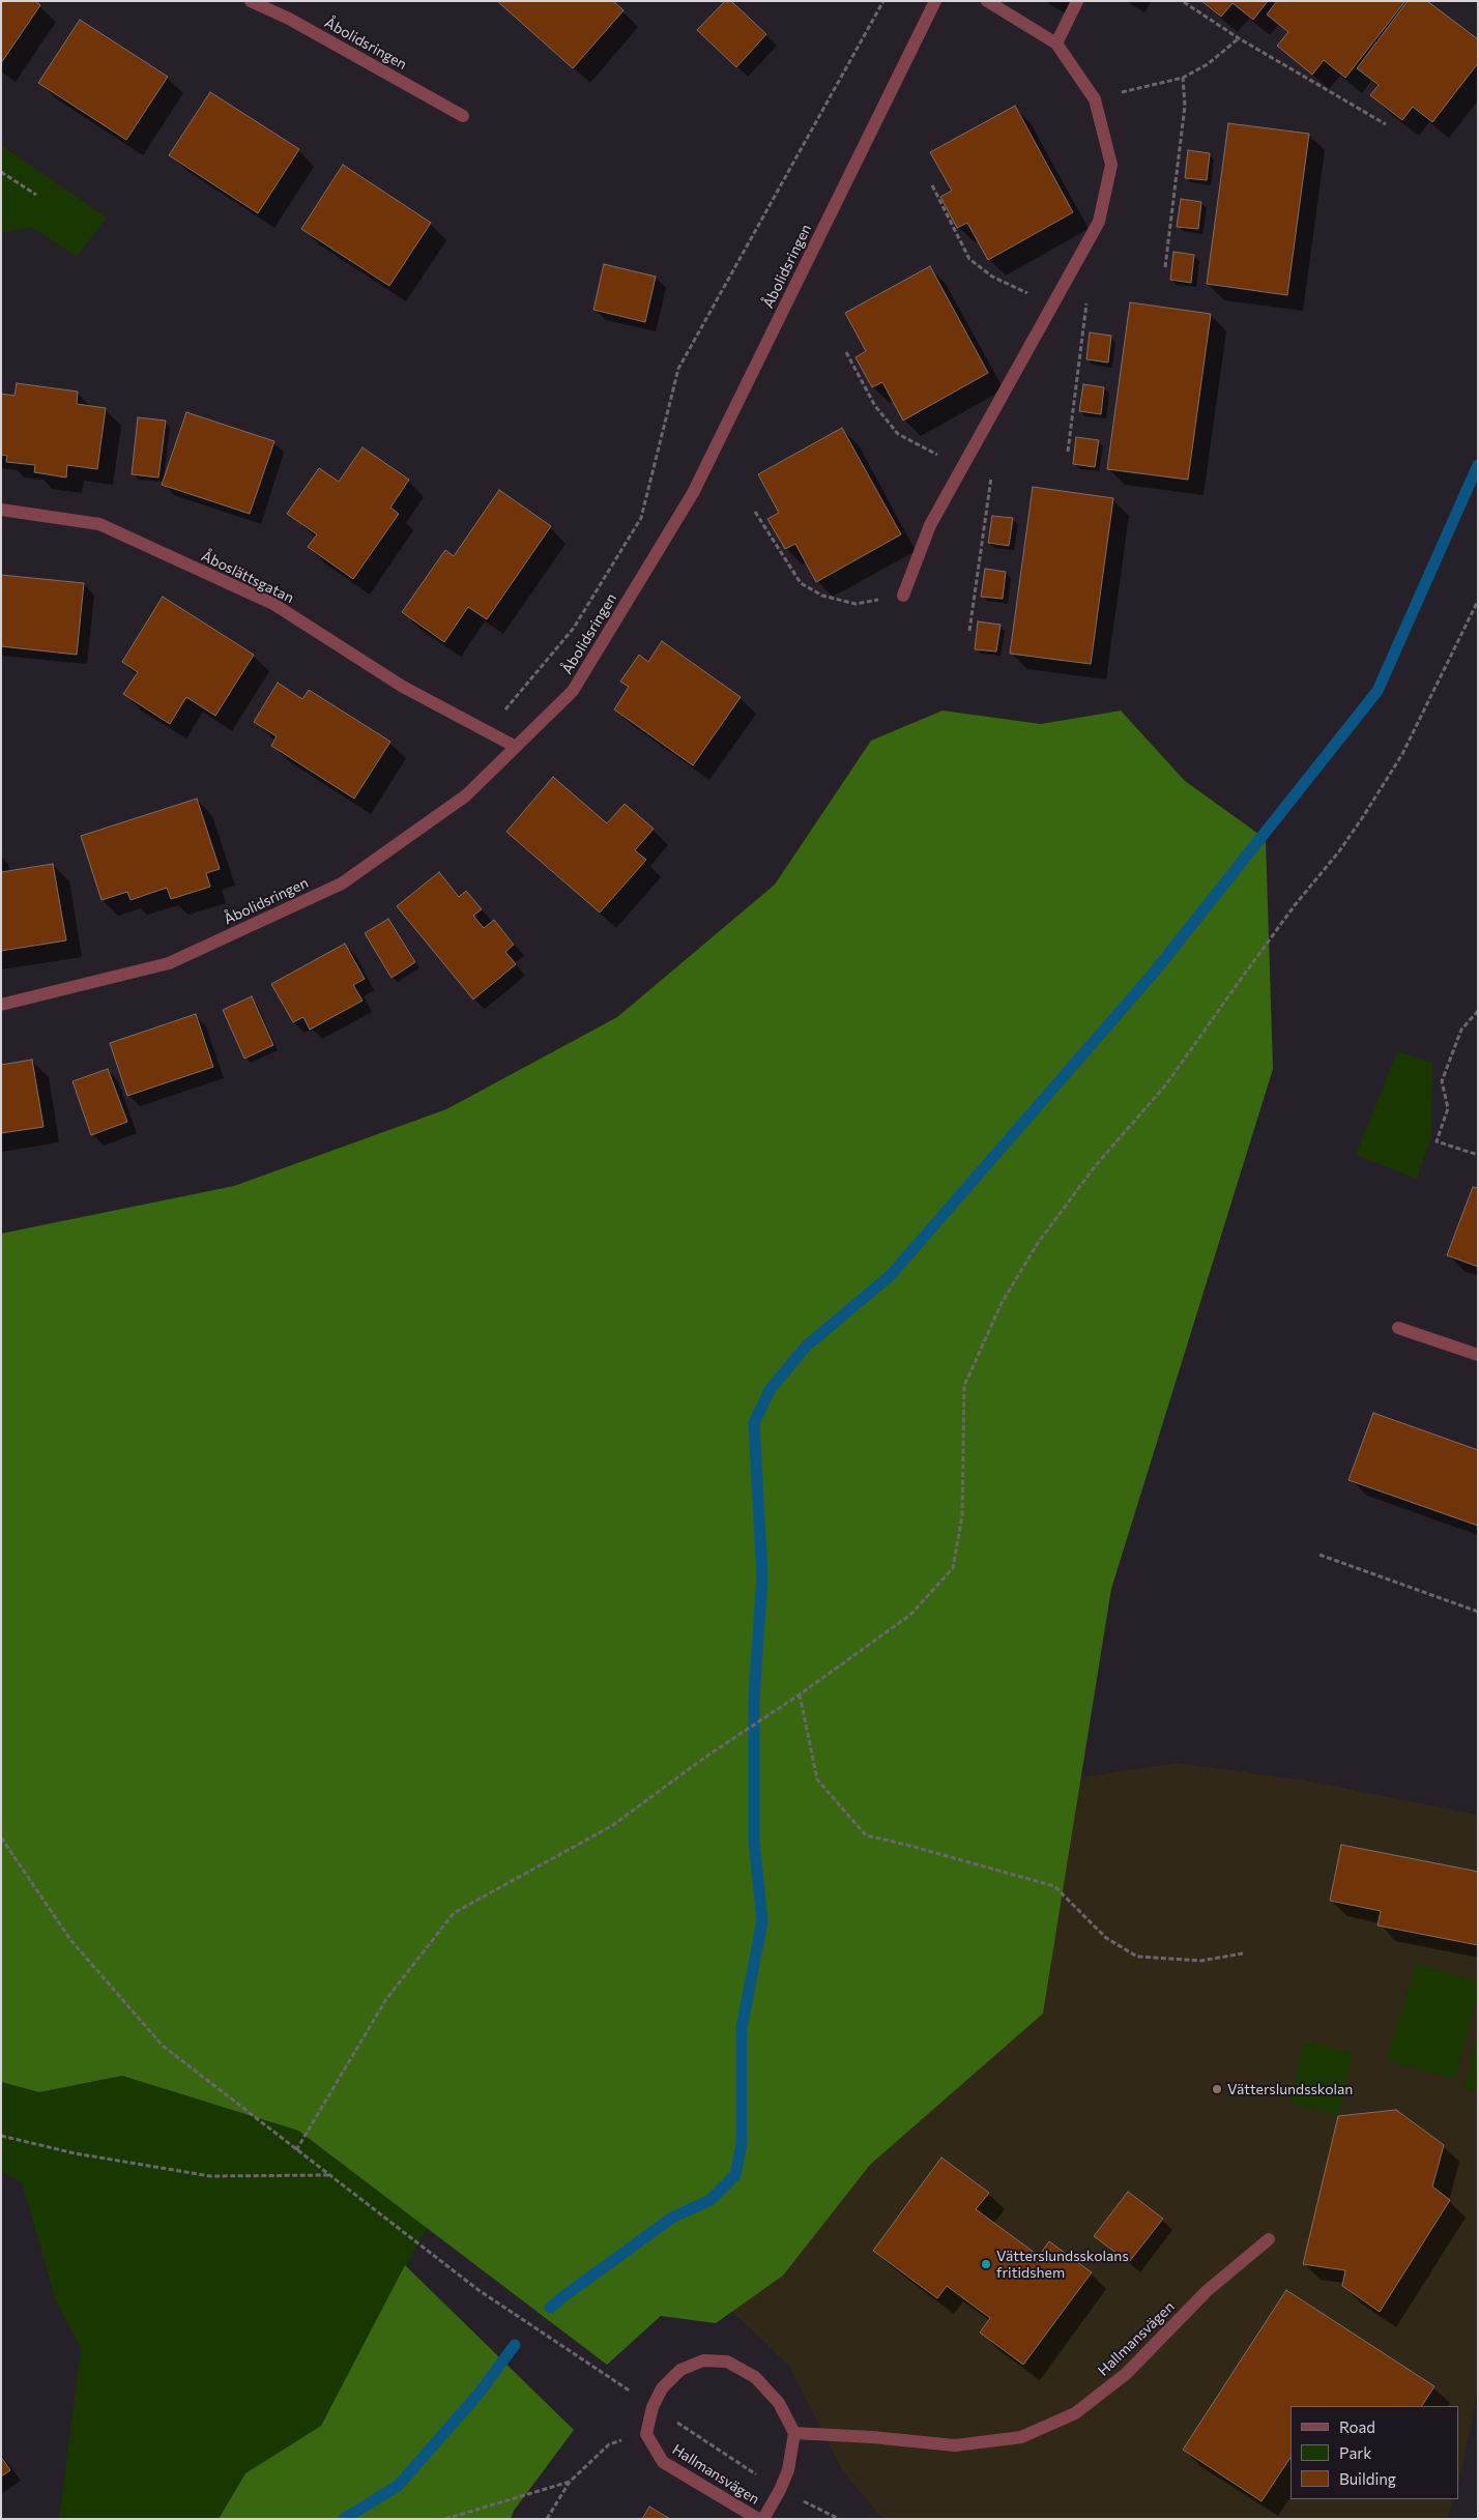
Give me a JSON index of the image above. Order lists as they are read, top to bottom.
{
  "streets": {
    "street": ["Åbolidsringen", "Åboslättsgatan", "Hallmansvägen"]
  },
  "crossings": [
    ["Åbolidsringen", "Åboslättsgatan"]
  ],
  "places": ["Vätterslundsskolan", "Vätterslundsskolans fritidshem"],
  "legend": ["Road", "Park", "Building"]
}
